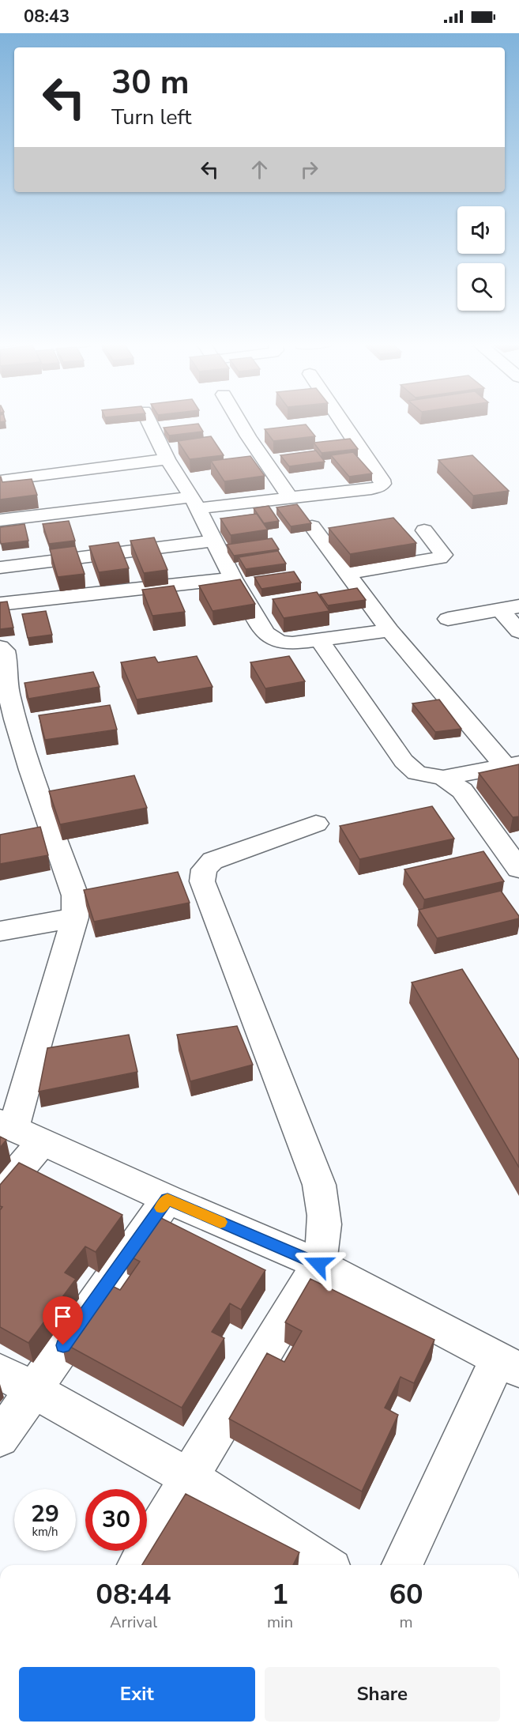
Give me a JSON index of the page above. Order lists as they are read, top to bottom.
{
  "page": {
    "status": "08:43",
    "turn": ["30 m", "Turn left"],
    "speed": "29 km/h",
    "limit": "30",
    "eta": [
      "08:44",
      "Arrival",
      "1",
      "min",
      "60",
      "m"
    ],
    "buttons": ["Exit", "Share"]
  }
}
